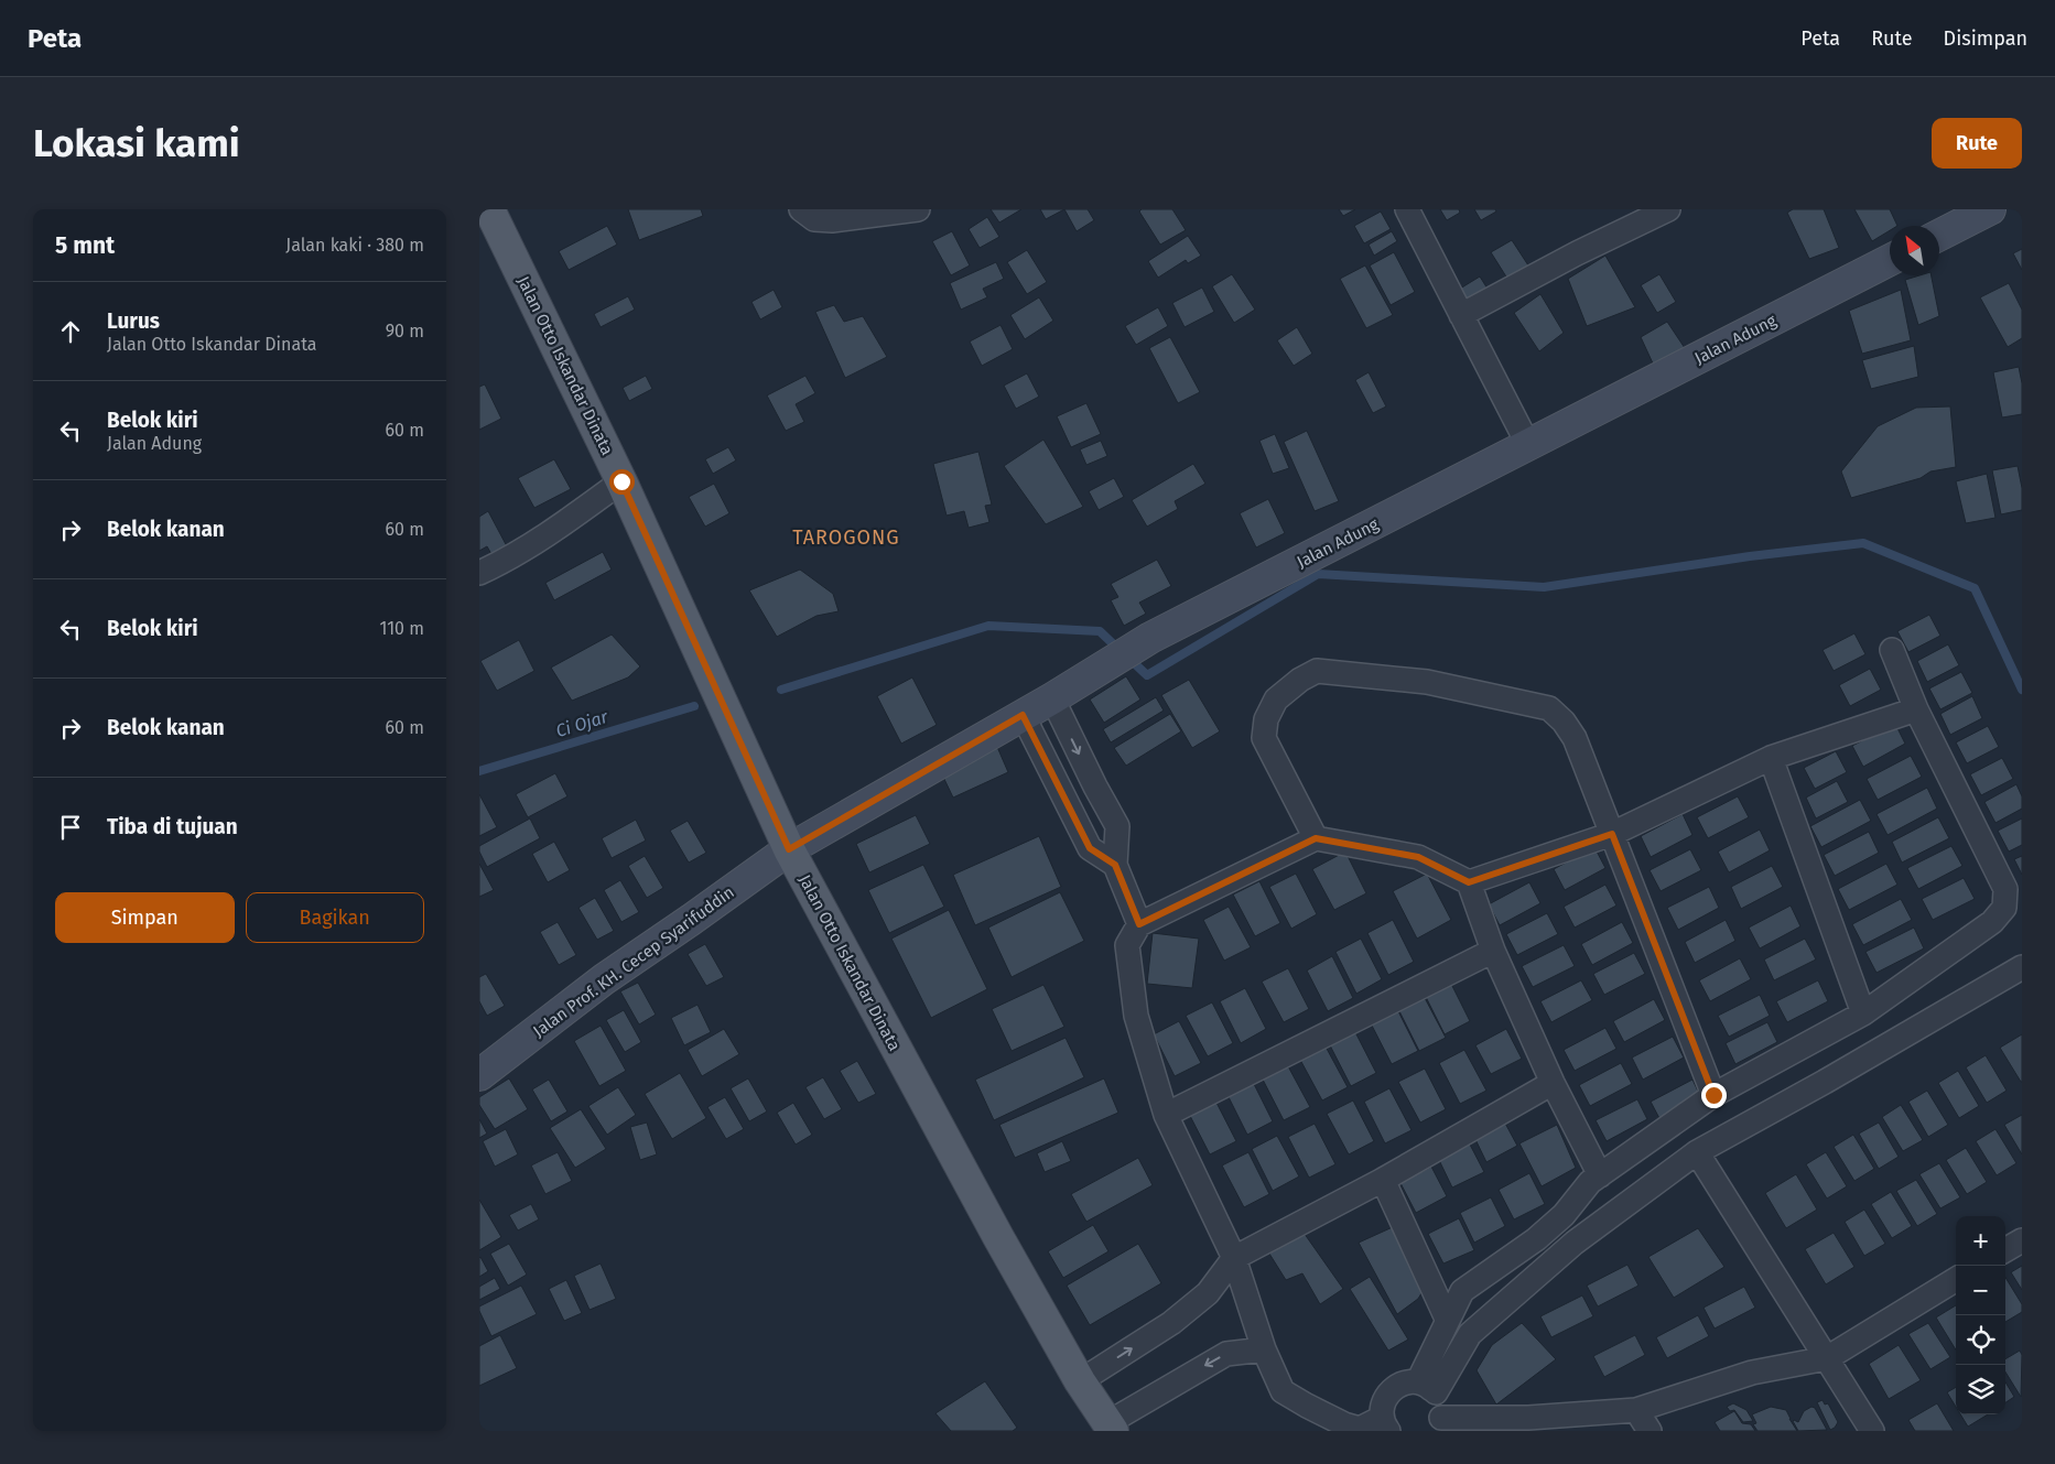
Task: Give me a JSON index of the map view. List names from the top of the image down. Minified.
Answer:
{"streets":{"main road":["Jalan Adung","Jalan Otto Iskandar Dinata","Jalan Prof. KH. Cecep Syarifuddin"]},"crossings":[["Jalan Adung","Jalan Otto Iskandar Dinata"],["Jalan Adung","Jalan Prof. KH. Cecep Syarifuddin"],["Jalan Otto Iskandar Dinata","Jalan Prof. KH. Cecep Syarifuddin"]],"districts":["TAROGONG"],"water":["Ci Ojar"],"north":"top left","page":{"header":"Peta","nav":["Peta","Rute","Disimpan"],"buttons":["Rute",["Simpan","Bagikan"]],"title":"Lokasi kami","heading":["5 mnt","Jalan kaki · 380 m"],"list":[["Lurus","Jalan Otto Iskandar Dinata","90 m"],["Belok kiri","Jalan Adung","60 m"],["Belok kanan","60 m"],["Belok kiri","110 m"],["Belok kanan","60 m"],"Tiba di tujuan"],"map_buttons":["+","−"]}}
